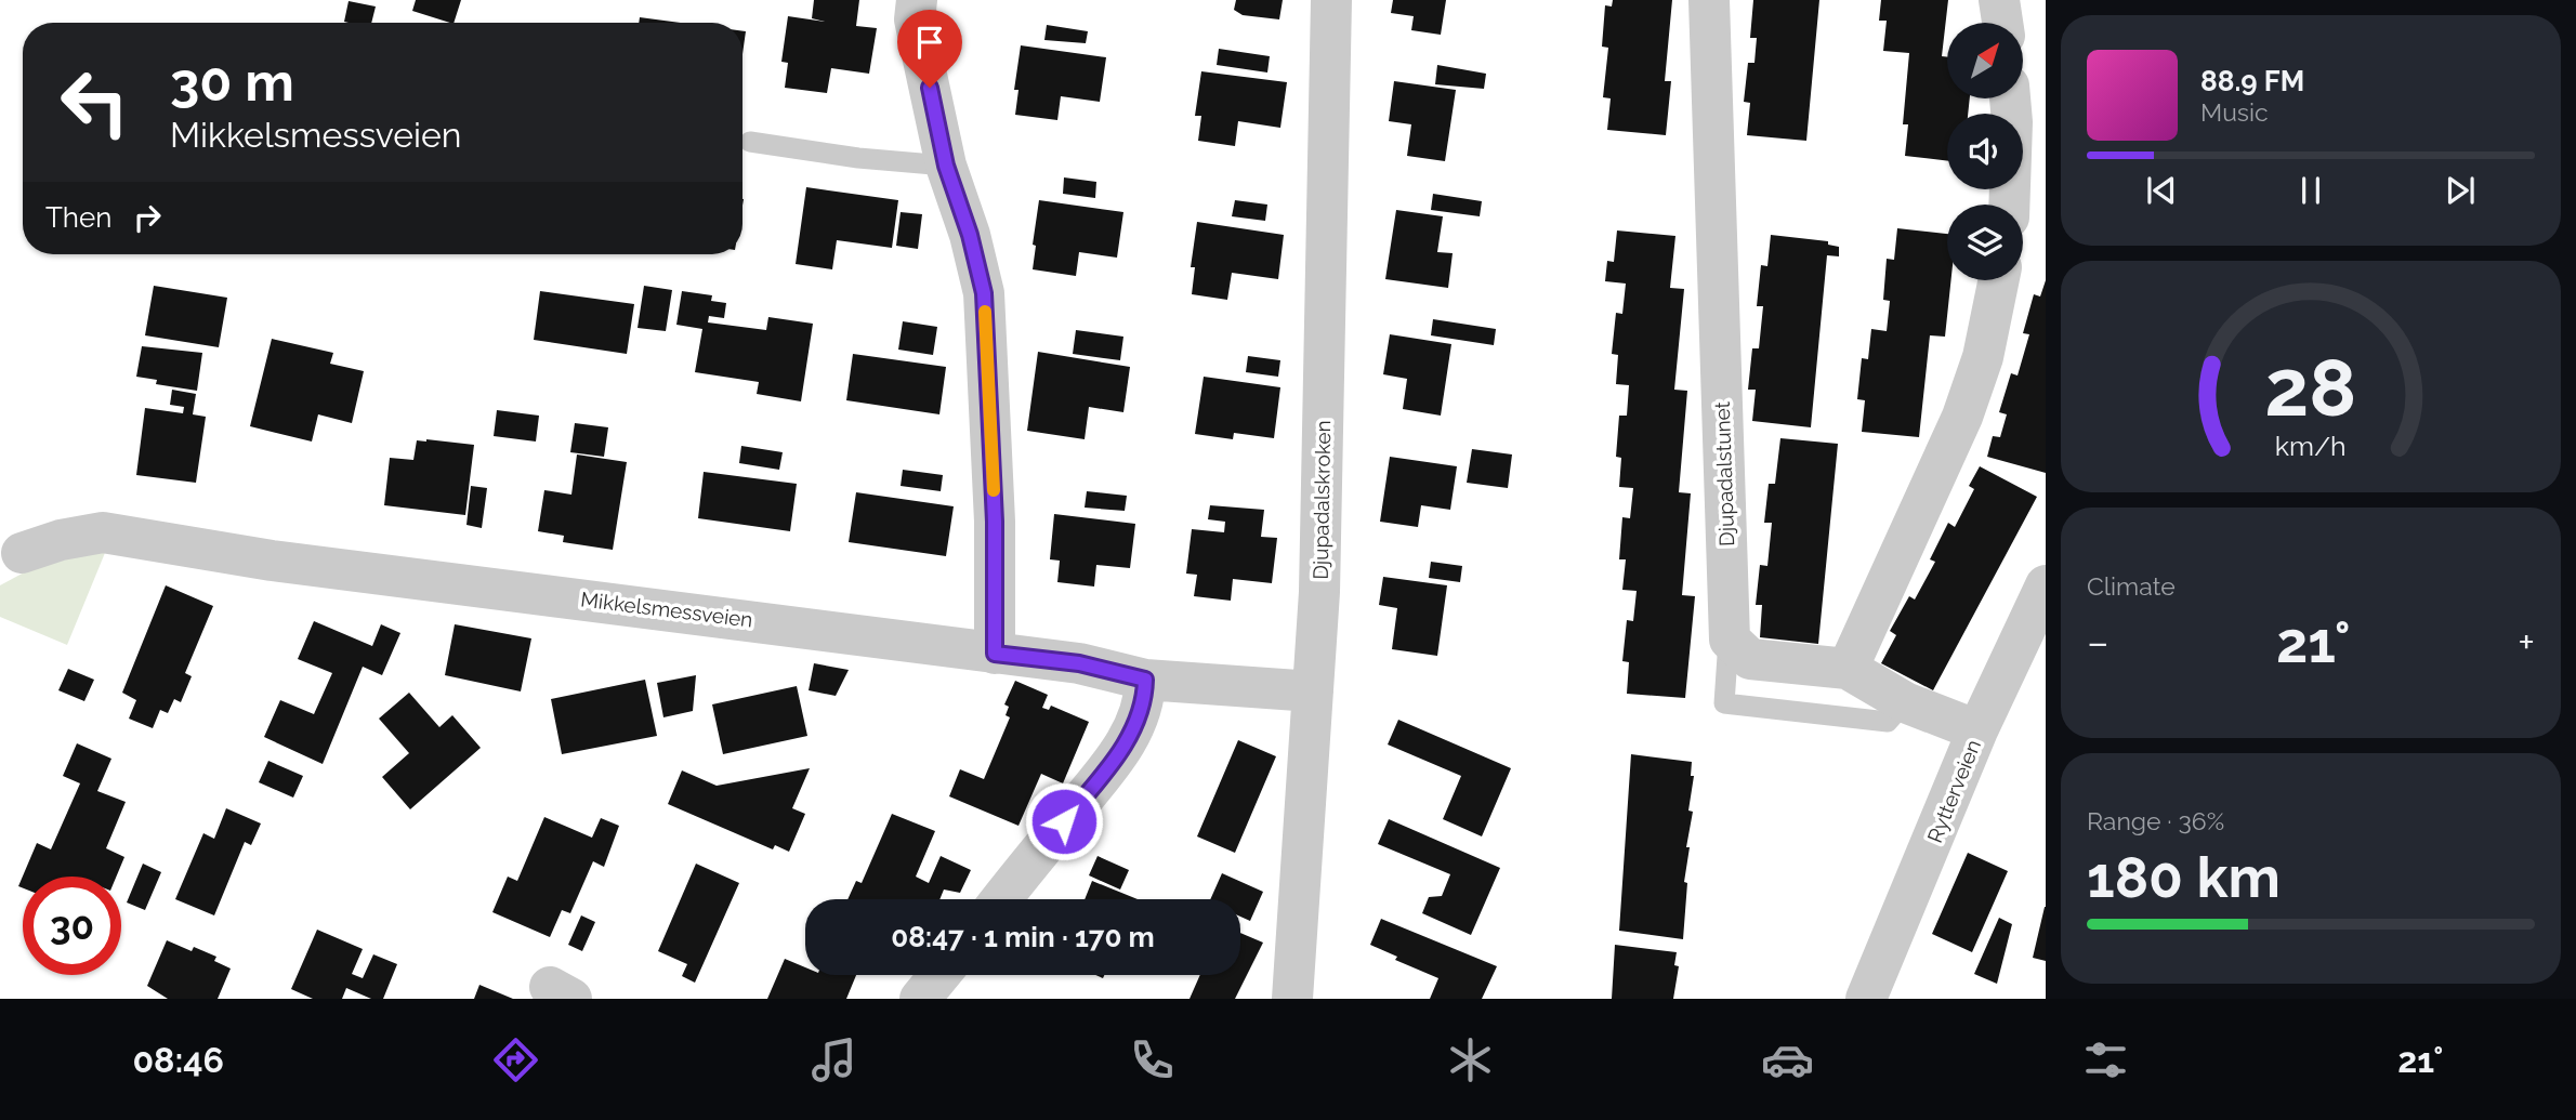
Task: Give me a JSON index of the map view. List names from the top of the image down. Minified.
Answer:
{"streets":{"street":["Djupadalstunet","Djupadalskroken","Mikkelsmessveien","Rytterveien"]},"crossings":[["Djupadalskroken","Mikkelsmessveien"]],"north":"top right","page":{"turn":["30 m","Mikkelsmessveien"],"song":["88.9 FM","Music"],"then":"Then","tile":["Climate",["Range · 36%","180 km"]],"heat":["−","21°","+"],"limit":"30","trip":"08:47 · 1 min · 170 m","tabs":["08:46","21°"],"gauge":["28","km/h"]}}
